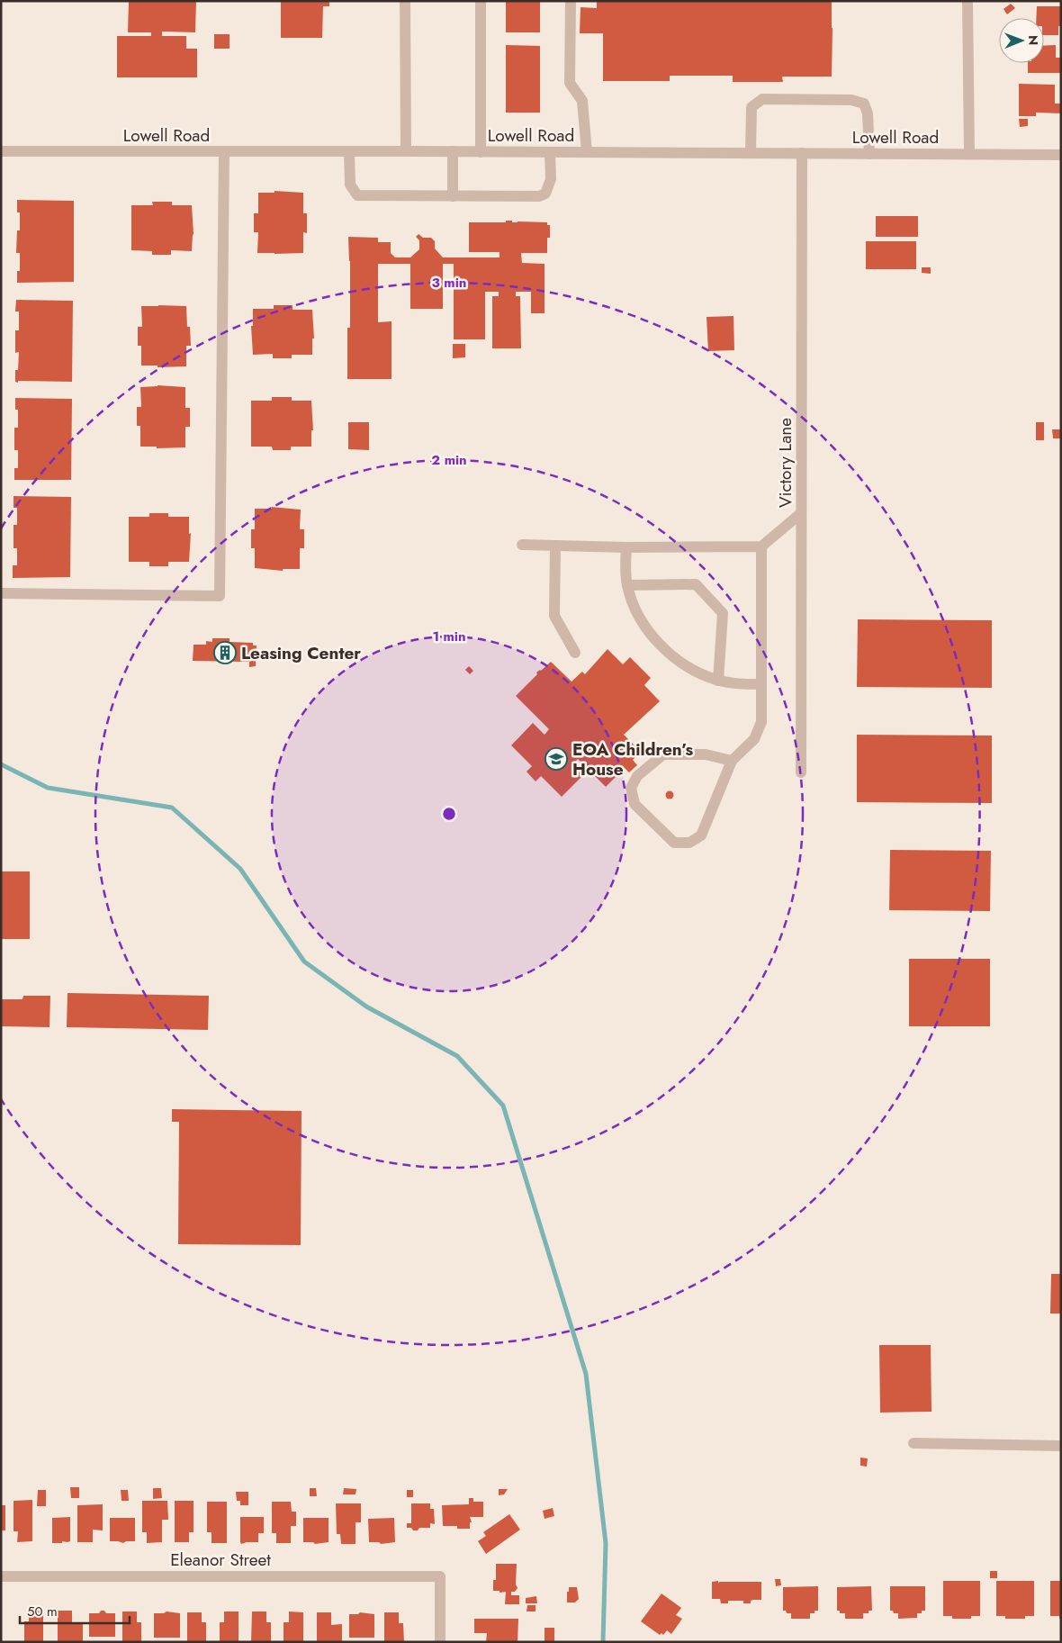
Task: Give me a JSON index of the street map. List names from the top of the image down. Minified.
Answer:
{"streets":{"street":["Lowell Road","Victory Lane","Eleanor Street"]},"crossings":[["Lowell Road","Victory Lane"]],"places":{"building":["Leasing Center"],"school or university":["EOA Children’s House"]},"scale_bar":"50 m","north":"right","rings":["3 min","2 min","1 min"]}
